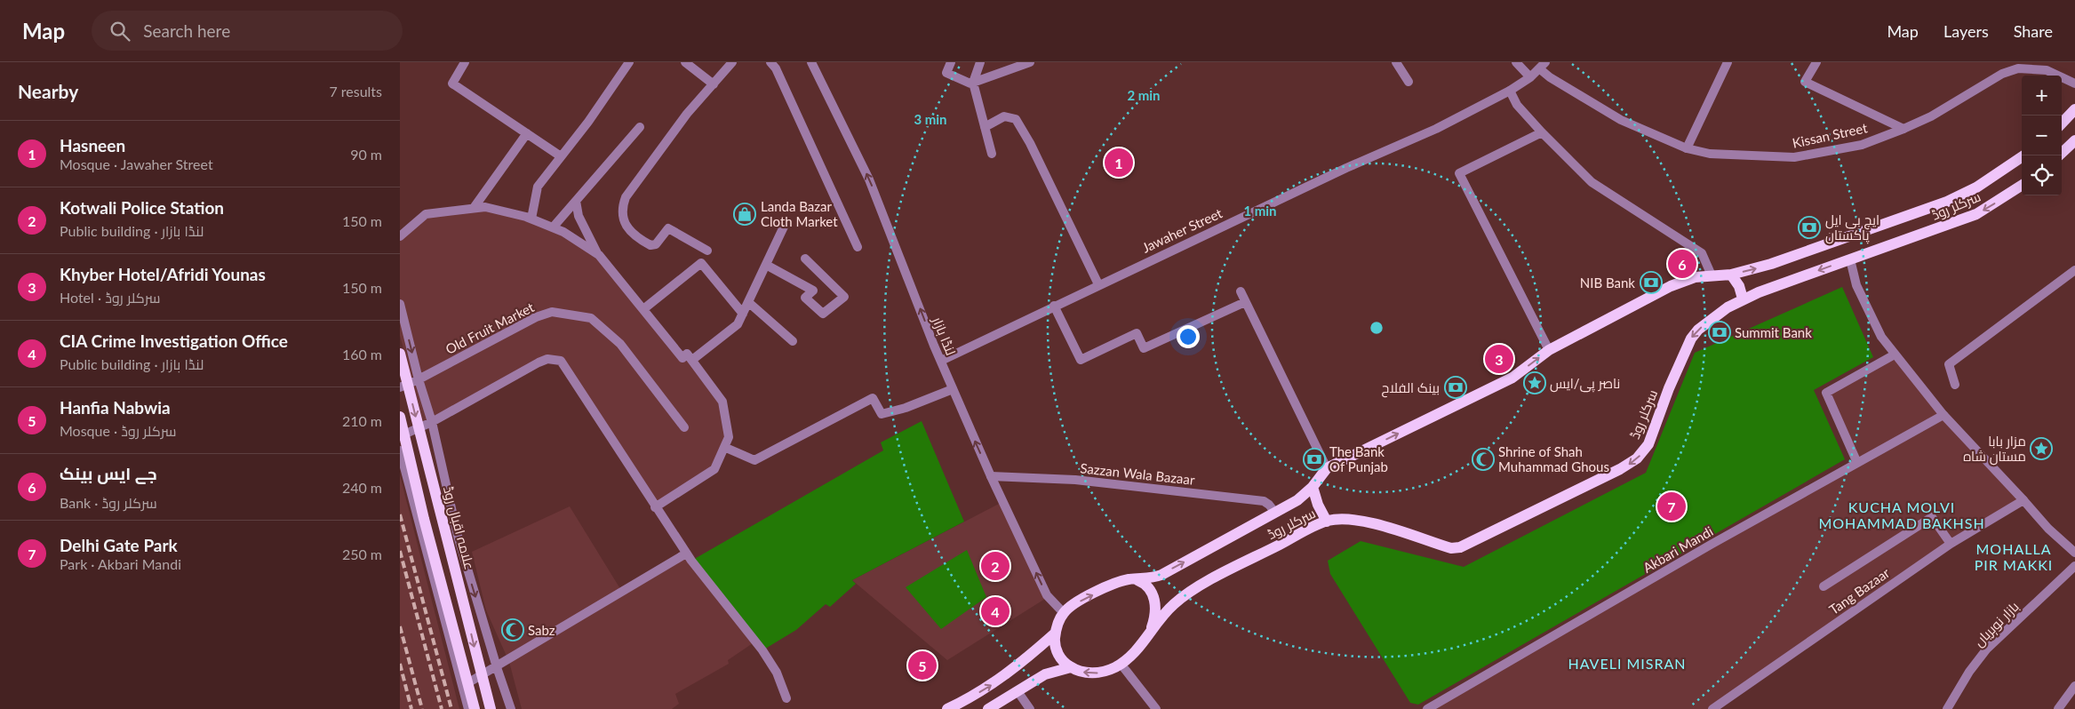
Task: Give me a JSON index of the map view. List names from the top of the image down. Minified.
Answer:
{"streets":{"main road":["سرکلر روڈ","علامہ اقبال روڈ"],"street":["Kissan Street","Jawaher Street","Old Fruit Market","لنڈا بازار","Sazzan Wala Bazaar","Akbari Mandi","Tang Bazaar","بازار نوہریاں"]},"crossings":[["Kissan Street","Jawaher Street"],["سرکلر روڈ","لنڈا بازار"],["سرکلر روڈ","Sazzan Wala Bazaar"],["Jawaher Street","لنڈا بازار"],["لنڈا بازار","Sazzan Wala Bazaar"]],"districts":["KUCHA MOLVI MOHAMMAD BAKHSH","MOHALLA PIR MAKKI","HAVELI MISRAN"],"places":{"shop":["Landa Bazar Cloth Market"],"bank":["ایچ بی ایل پاکستان","NIB Bank","Summit Bank","بینک الفلاح","The Bank Of Punjab"],"place":["ناصر پی/ایس","مزار بابا مستان شاہ"],"mosque":["Shrine of Shah Muhammad Ghous","Sabz"]},"page":{"header":"Map","search":"Search here","nav":["Map","Layers","Share"],"heading":["Nearby","7 results"],"map_buttons":["+","−"],"list":[{"mark":"1","name":"Hasneen","note":"Mosque · Jawaher Street","value":"90 m"},{"mark":"2","name":"Kotwali Police Station","note":"Public building · لنڈا بازار","value":"150 m"},{"mark":"3","name":"Khyber Hotel/Afridi Younas","note":"Hotel · سرکلر روڈ","value":"150 m"},{"mark":"4","name":"CIA Crime Investigation Office","note":"Public building · لنڈا بازار","value":"160 m"},{"mark":"5","name":"Hanfia Nabwia","note":"Mosque · سرکلر روڈ","value":"210 m"},{"mark":"6","name":"جے ایس بینک","note":"Bank · سرکلر روڈ","value":"240 m"},{"mark":"7","name":"Delhi Gate Park","note":"Park · Akbari Mandi","value":"250 m"}],"pins":["1","6","3","7","2","4","5"]},"rings":["2 min","3 min","1 min"]}
